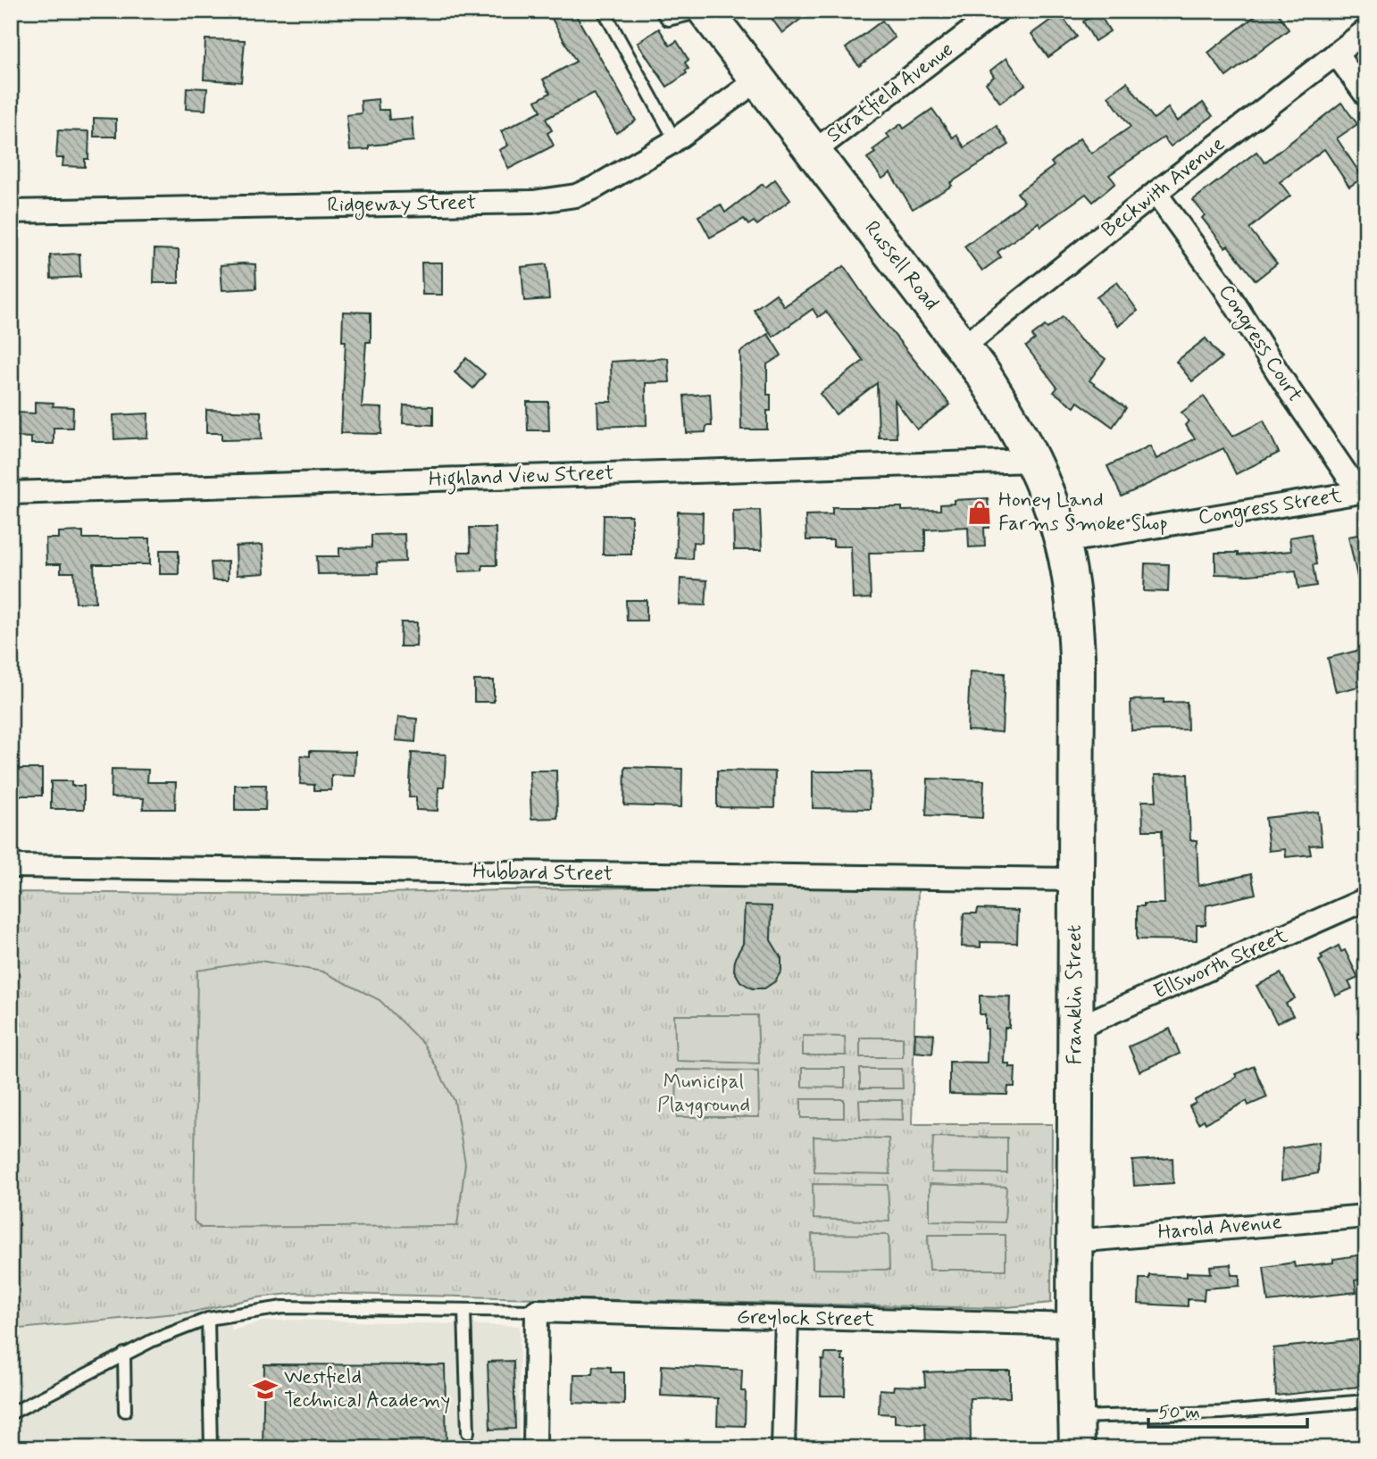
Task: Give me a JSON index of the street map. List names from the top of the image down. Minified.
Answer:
{"streets":{"main road":["Russell Road","Franklin Street"],"street":["Stratfield Avenue","Beckwith Avenue","Ridgeway Street","Congress Court","Highland View Street","Congress Street","Hubbard Street","Ellsworth Street","Harold Avenue","Greylock Street"]},"crossings":[["Stratfield Avenue","Russell Road"],["Beckwith Avenue","Russell Road"],["Beckwith Avenue","Congress Court"],["Ridgeway Street","Russell Road"],["Russell Road","Highland View Street"],["Russell Road","Congress Street"],["Russell Road","Franklin Street"],["Congress Court","Congress Street"],["Congress Street","Franklin Street"],["Hubbard Street","Franklin Street"],["Ellsworth Street","Franklin Street"],["Franklin Street","Harold Avenue"],["Franklin Street","Greylock Street"]],"parks":["Municipal Playground"],"places":{"shop":["Honey Land Farms Smoke Shop"],"school or university":["Westfield Technical Academy"]},"scale_bar":"50 m"}
